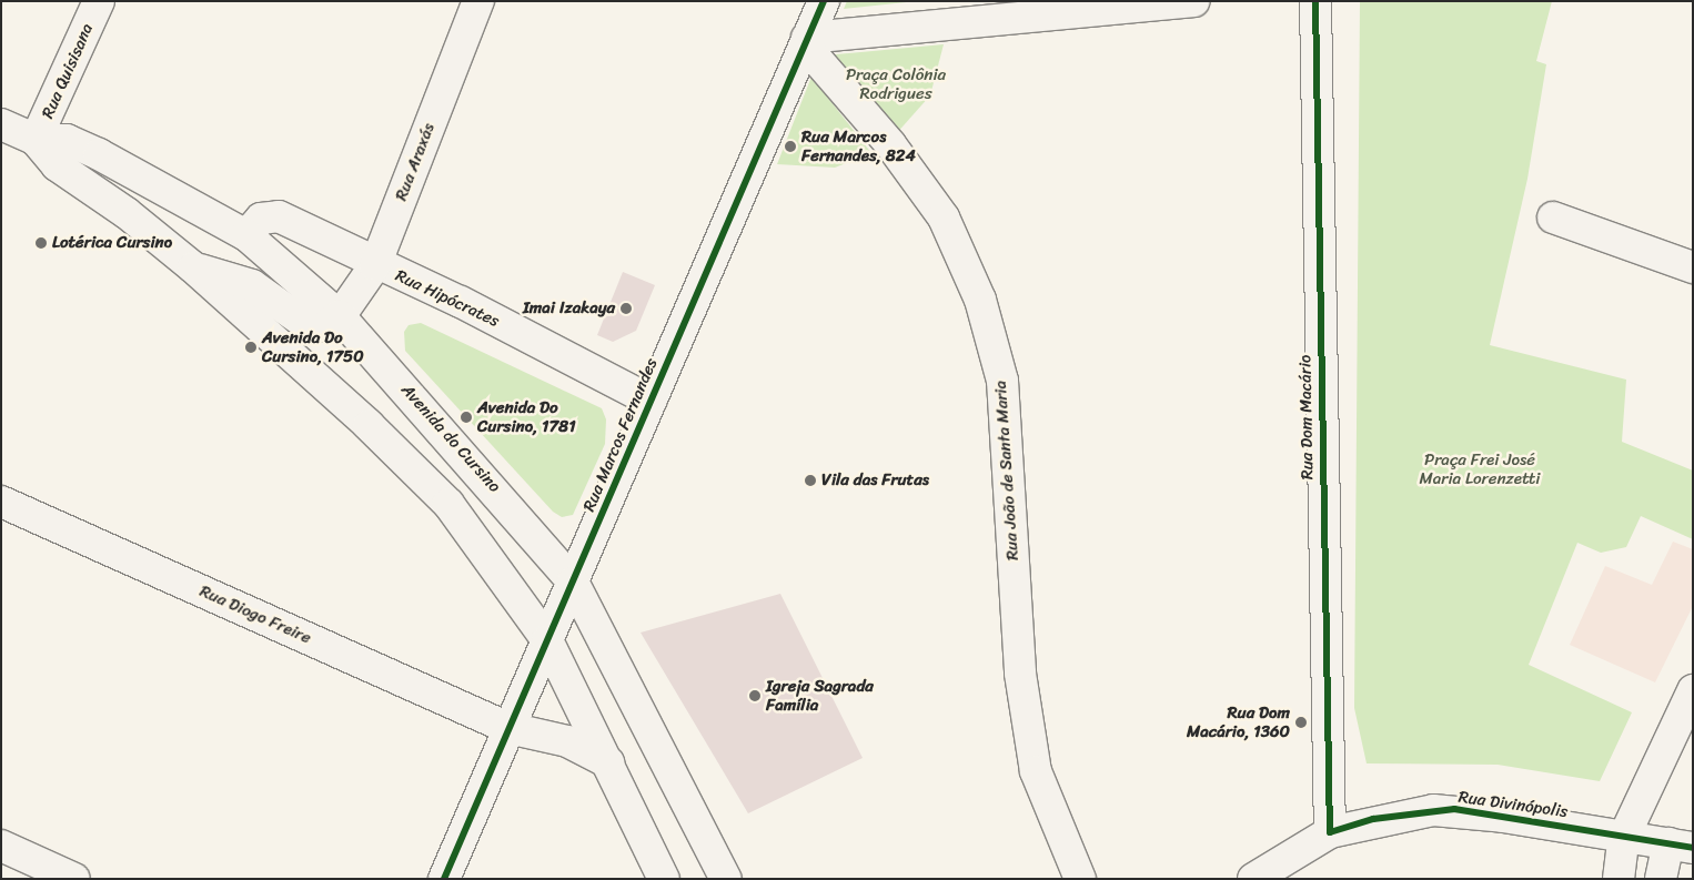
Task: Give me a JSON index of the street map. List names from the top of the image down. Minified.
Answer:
{"streets":{"street":["Rua Quisisana","Rua Araxás","Rua Hipócrates","Rua Dom Macário","Rua Marcos Fernandes","Avenida do Cursino","Rua João de Santa Maria","Rua Diogo Freire","Rua Divinópolis"]},"crossings":[["Rua Quisisana","Avenida do Cursino"],["Rua Araxás","Rua Hipócrates"],["Rua Araxás","Avenida do Cursino"],["Rua Hipócrates","Rua Marcos Fernandes"],["Rua Hipócrates","Avenida do Cursino"],["Rua Dom Macário","Rua Divinópolis"],["Rua Marcos Fernandes","Avenida do Cursino"],["Rua Marcos Fernandes","Rua João de Santa Maria"],["Rua Marcos Fernandes","Rua Diogo Freire"],["Avenida do Cursino","Rua Diogo Freire"]],"parks":["Praça Colônia Rodrigues","Praça Frei José Maria Lorenzetti"],"places":["Rua Marcos Fernandes, 824","Lotérica Cursino","Imai Izakaya","Avenida Do Cursino, 1750","Avenida Do Cursino, 1781","Vila das Frutas","Igreja Sagrada Família","Rua Dom Macário, 1360"]}
